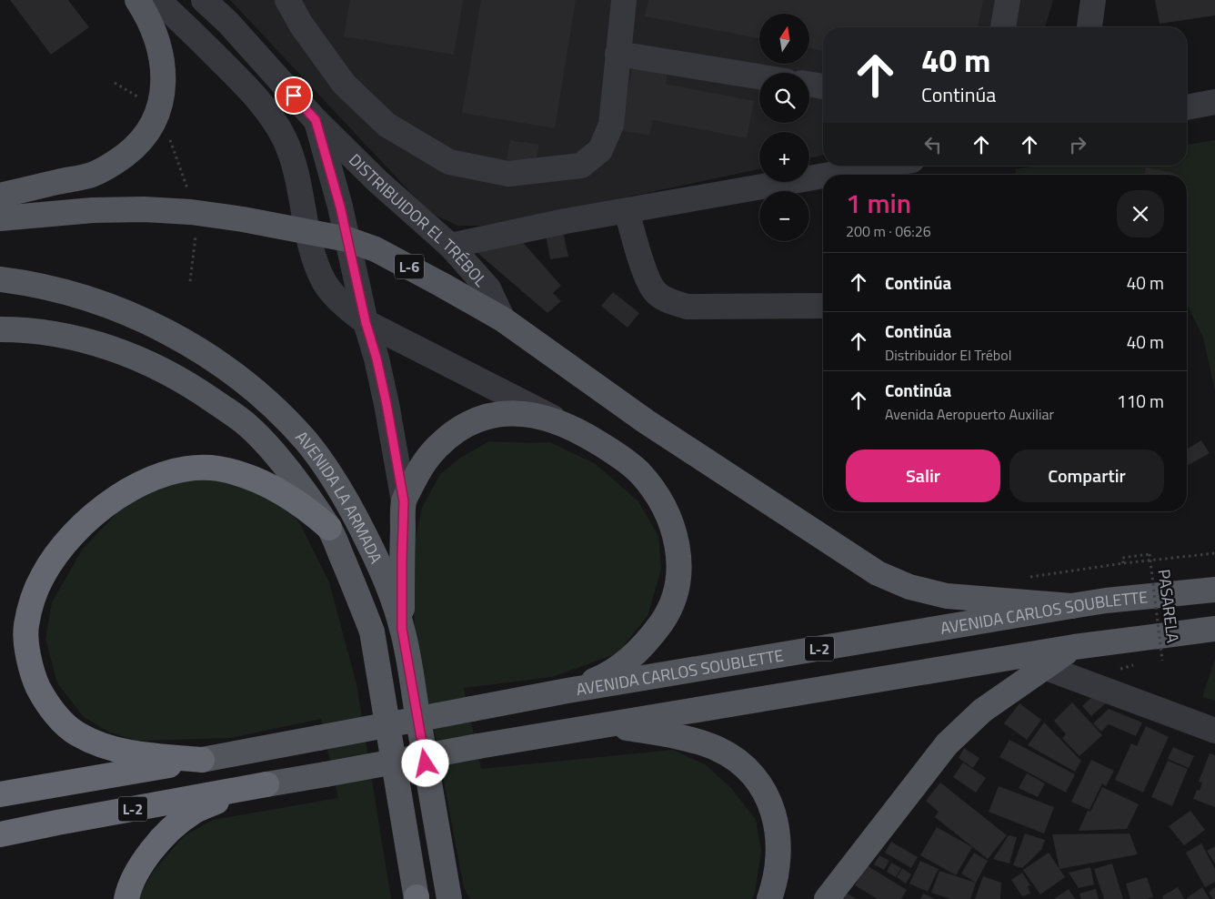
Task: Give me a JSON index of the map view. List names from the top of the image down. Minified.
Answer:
{"streets":{"highway":["L-2"],"main road":["L-6","AVENIDA LA ARMADA","AVENIDA CARLOS SOUBLETTE"],"street":["DISTRIBUIDOR EL TRÉBOL"],"path":["PASARELA"]},"crossings":[["DISTRIBUIDOR EL TRÉBOL","L-6"],["AVENIDA CARLOS SOUBLETTE","L-2"]],"north":"top","page":{"map_buttons":["+","−"],"turn":["40 m","Continúa"],"heading":["1 min","200 m · 06:26"],"list":[{"name":"Continúa","value":"40 m"},{"name":"Continúa","note":"Distribuidor El Trébol","value":"40 m"},{"name":"Continúa","note":"Avenida Aeropuerto Auxiliar","value":"110 m"}],"buttons":["Salir","Compartir"]}}
